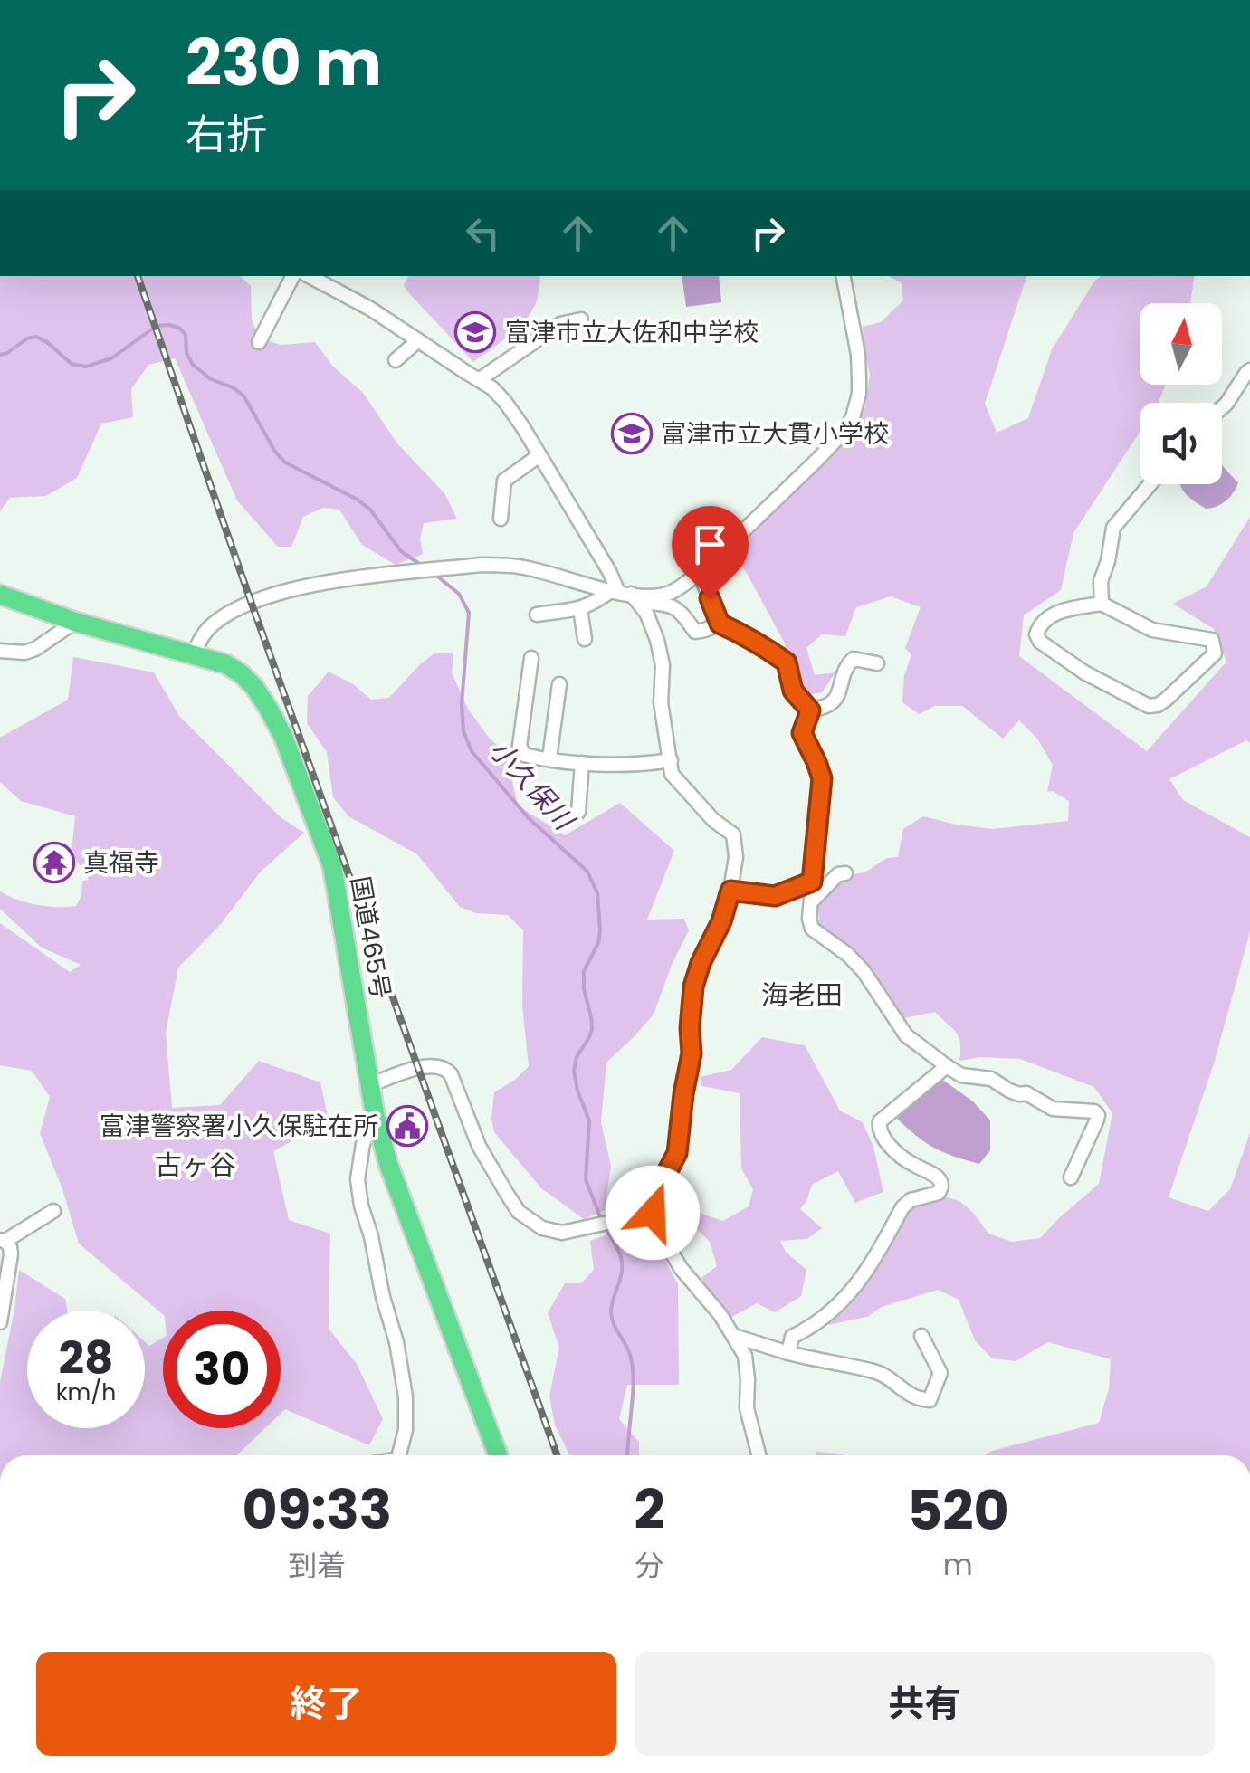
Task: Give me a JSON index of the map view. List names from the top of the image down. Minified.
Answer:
{"streets":{"highway":["国道465号"]},"districts":["海老田","古ヶ谷"],"water":["小久保川"],"places":{"school or university":["富津市立大佐和中学校","富津市立大貫小学校"],"temple":["真福寺"],"public building":["富津警察署小久保駐在所"]},"north":"top","page":{"turn":["230 m","右折"],"speed":"28 km/h","limit":"30","eta":["09:33","到着","2","分","520","m"],"buttons":["終了","共有"]}}
